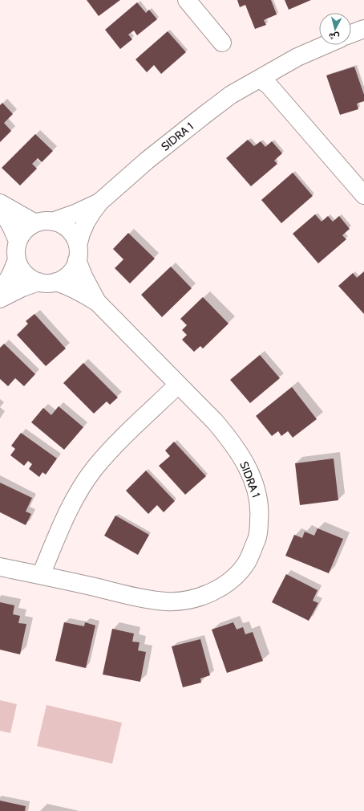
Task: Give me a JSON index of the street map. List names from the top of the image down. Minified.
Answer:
{"streets":{"street":["SIDRA 1"]},"north":"bottom"}
